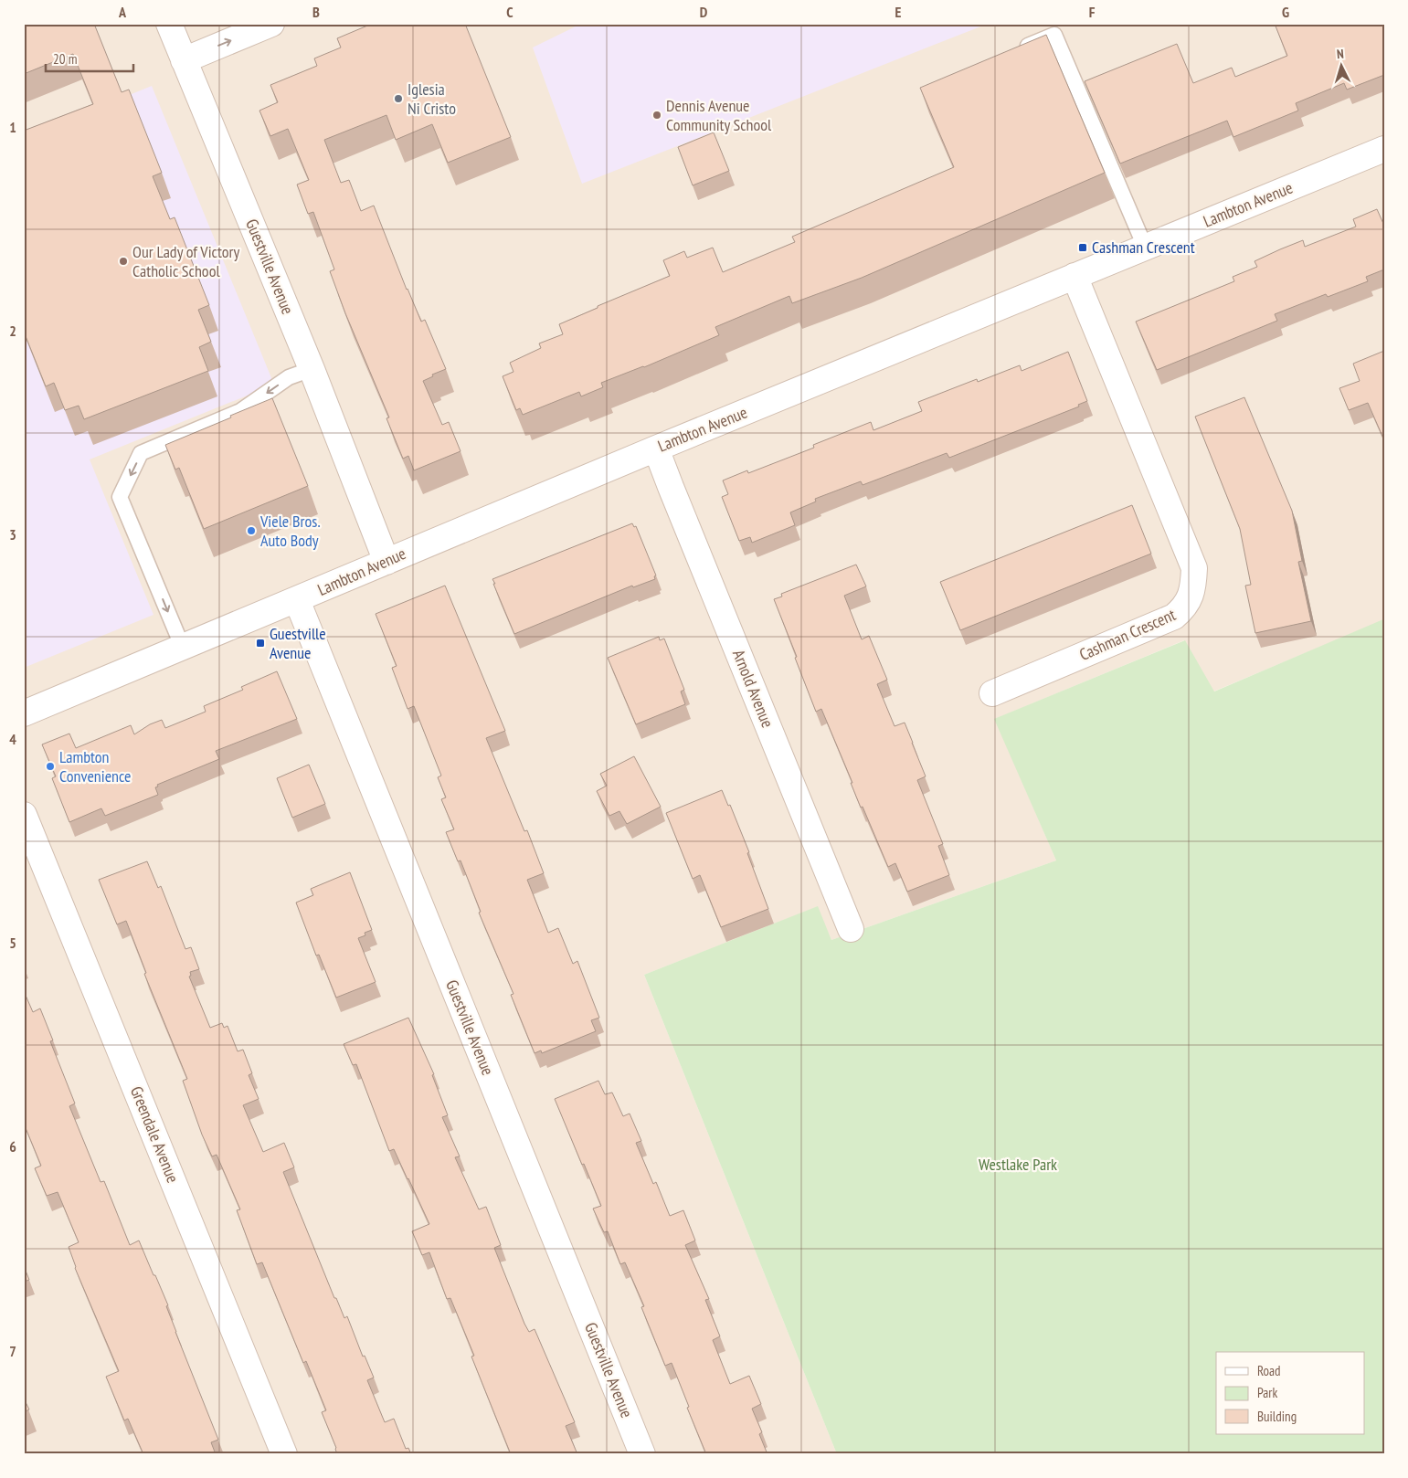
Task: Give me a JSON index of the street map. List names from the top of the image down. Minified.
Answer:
{"streets":{"street":["Lambton Avenue","Guestville Avenue","Cashman Crescent","Arnold Avenue","Greendale Avenue"]},"crossings":[["Lambton Avenue","Guestville Avenue"],["Lambton Avenue","Cashman Crescent"],["Lambton Avenue","Arnold Avenue"]],"parks":["Westlake Park"],"places":{"other":["Iglesia Ni Cristo","Dennis Avenue Community School","Our Lady of Victory Catholic School","Viele Bros. Auto Body","Lambton Convenience"],"transit":["Cashman Crescent","Guestville Avenue"]},"legend":["Road","Park","Building"],"scale_bar":"20 m","north":"top","grid":{"columns":["A","B","C","D","E","F","G"],"rows":["1","2","3","4","5","6","7"]}}
